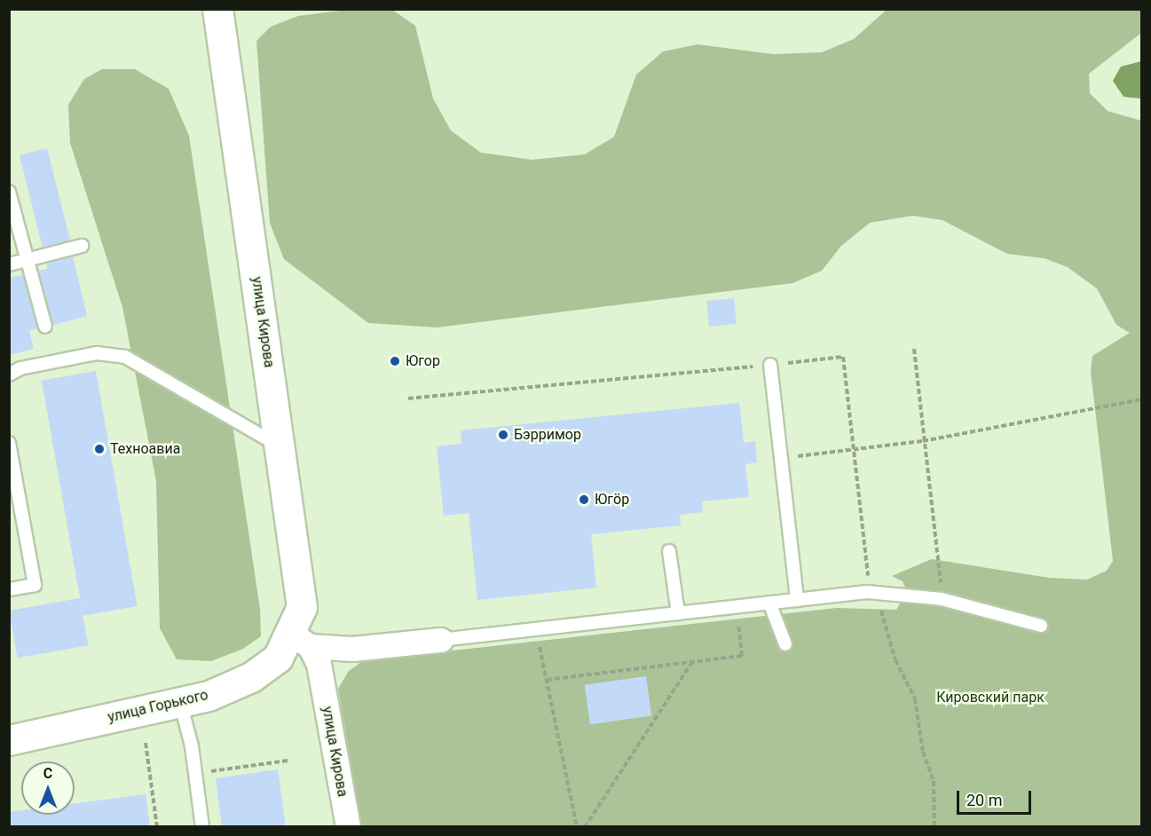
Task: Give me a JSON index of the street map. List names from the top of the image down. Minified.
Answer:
{"streets":{"street":["улица Кирова","улица Горького"]},"crossings":[["улица Кирова","улица Горького"]],"parks":["Кировский парк"],"places":["Югор","Бэрримор","Техноавиа","Югöр"],"scale_bar":"20 m","north":"top"}
